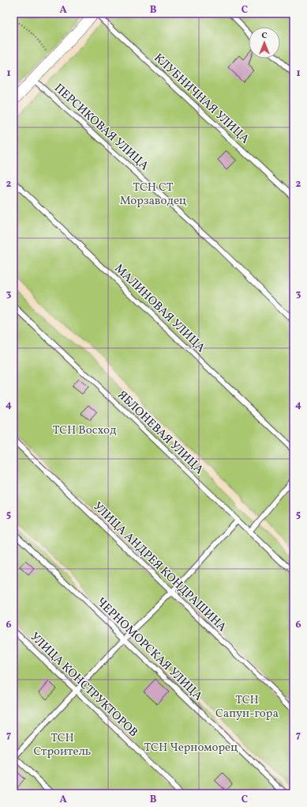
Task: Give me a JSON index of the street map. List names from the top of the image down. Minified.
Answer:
{"streets":{"lane":["КЛУБНИЧНАЯ УЛИЦА","ПЕРСИКОВАЯ УЛИЦА","МАЛИНОВАЯ УЛИЦА","ЯБЛОНЕВАЯ УЛИЦА","УЛИЦА АНДРЕЯ КОНДРАШИНА","ЧЕРНОМОРСКАЯ УЛИЦА","УЛИЦА КОНСТРУКТОРОВ"]},"parks":["ТСН СТ Морзаводец","ТСН Восход","ТСН Сапун-гора","ТСН Строитель","ТСН Черноморец"],"north":"top","grid":{"columns":["A","B","C"],"rows":["1","2","3","4","5","6","7"]}}
